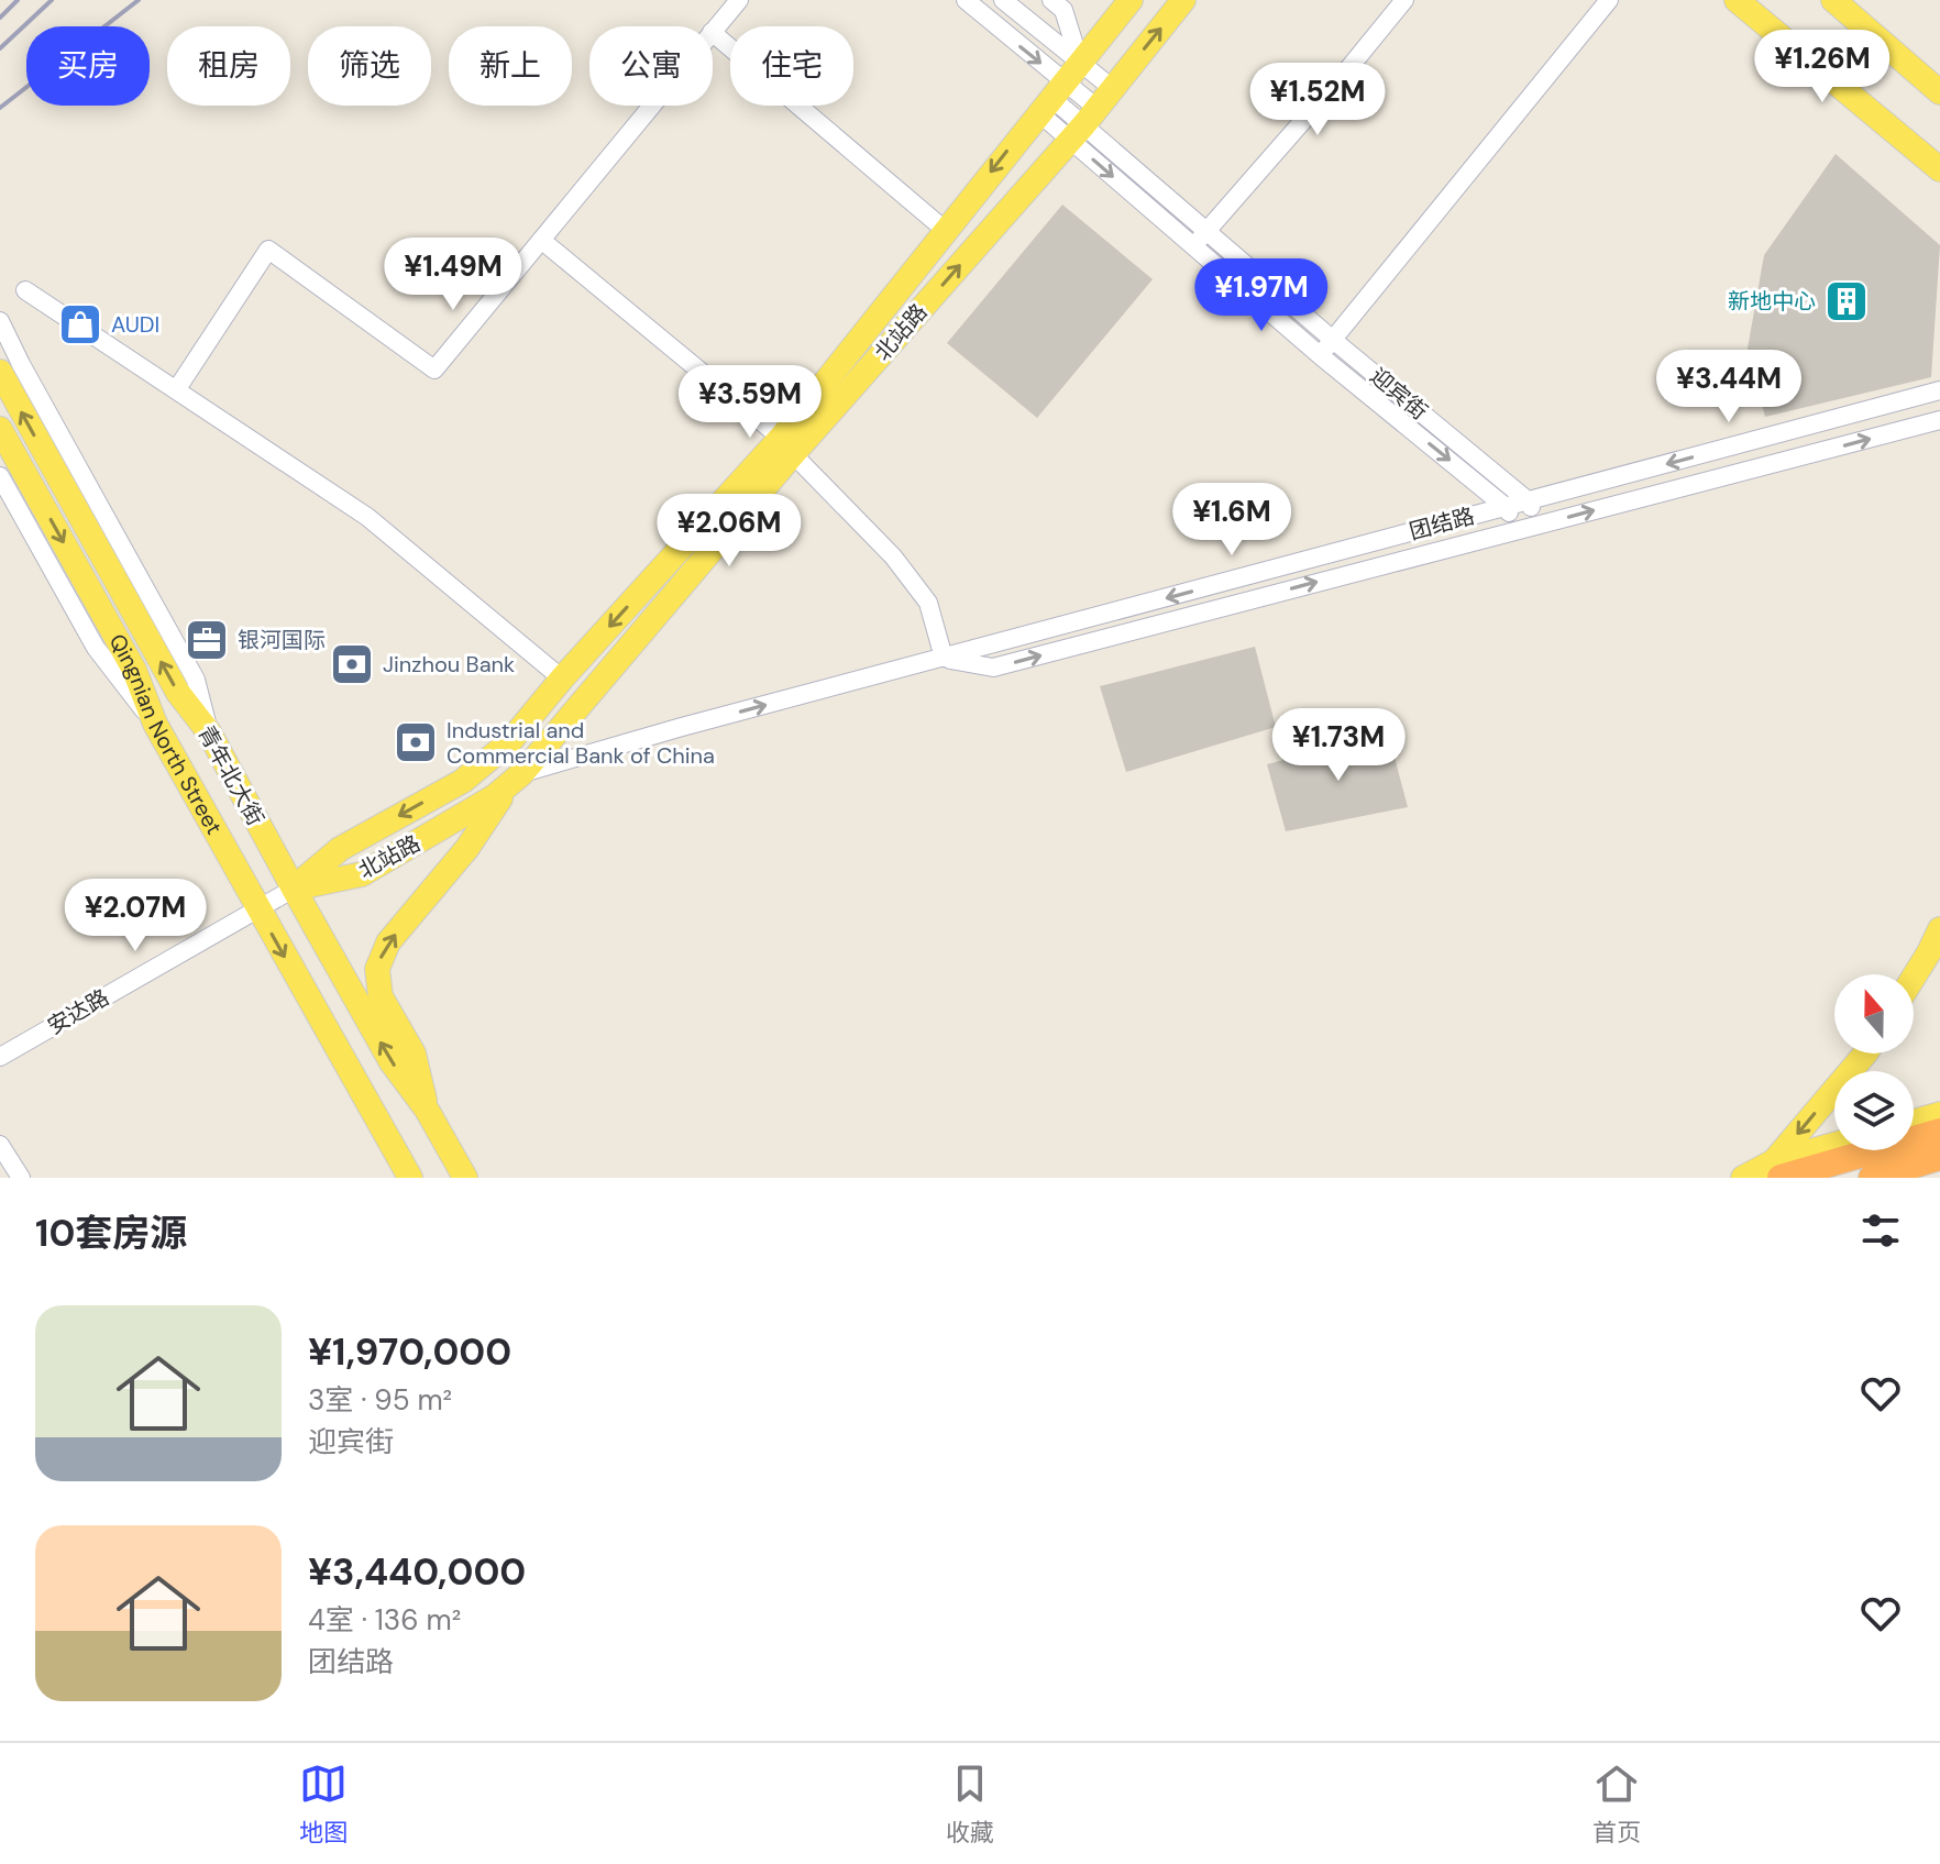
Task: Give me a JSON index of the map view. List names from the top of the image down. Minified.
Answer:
{"streets":{"main road":["北站路","Qingnian North Street","青年北大街"],"street":["迎宾街","团结路","安达路"]},"crossings":[["北站路","迎宾街"],["北站路","团结路"],["北站路","青年北大街"],["北站路","安达路"],["迎宾街","团结路"],["Qingnian North Street","安达路"],["青年北大街","安达路"]],"one_way":["Qingnian North Street","青年北大街"],"places":{"building":["新地中心"],"shop":["AUDI"],"office":["银河国际"],"bank":["Jinzhou Bank","Industrial and Commercial Bank of China"]},"north":"top","page":{"chip":["买房","租房","筛选","新上","公寓","住宅"],"price":["¥1.26M","¥1.52M","¥1.49M","¥1.97M","¥3.44M","¥3.59M","¥1.6M","¥2.06M","¥1.73M","¥2.07M"],"heading":"10套房源","list":[{"name":"¥1,970,000","note":"3室 · 95 m² · 迎宾街"},{"name":"¥3,440,000","note":"4室 · 136 m² · 团结路"}],"tabs":["地图","收藏","首页"]}}
